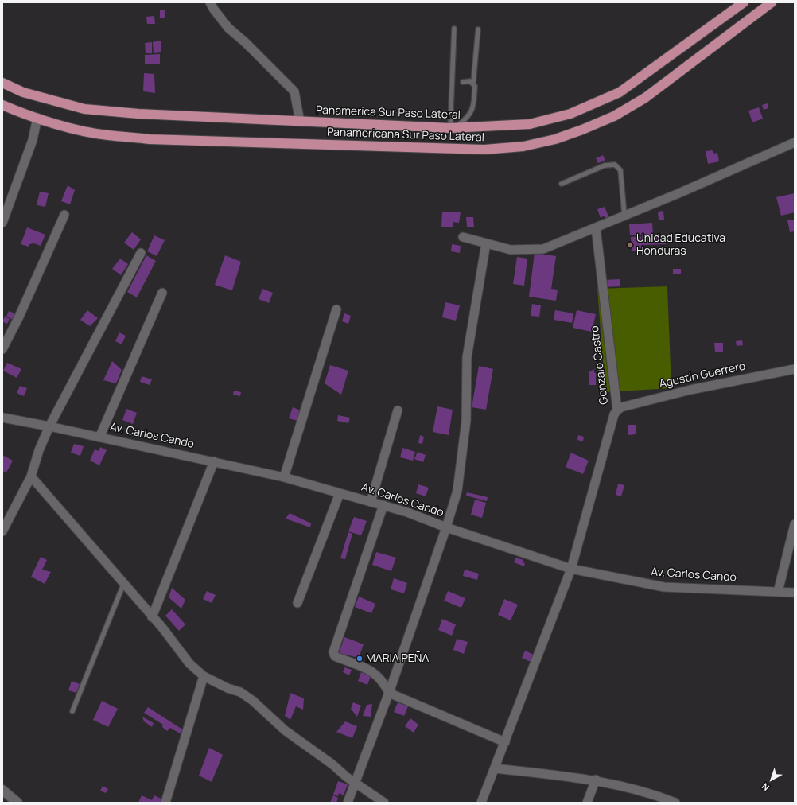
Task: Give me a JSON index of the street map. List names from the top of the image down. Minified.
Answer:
{"streets":{"highway":["Panamerica Sur Paso Lateral","Panamericana Sur Paso Lateral"],"street":["Gonzalo Castro","Agustín Guerrero","Av. Carlos Cando"]},"crossings":[["Gonzalo Castro","Agustín Guerrero"],["Gonzalo Castro","Av. Carlos Cando"]],"places":["Unidad Educativa Honduras","MARIA PEÑA"],"north":"bottom left"}
